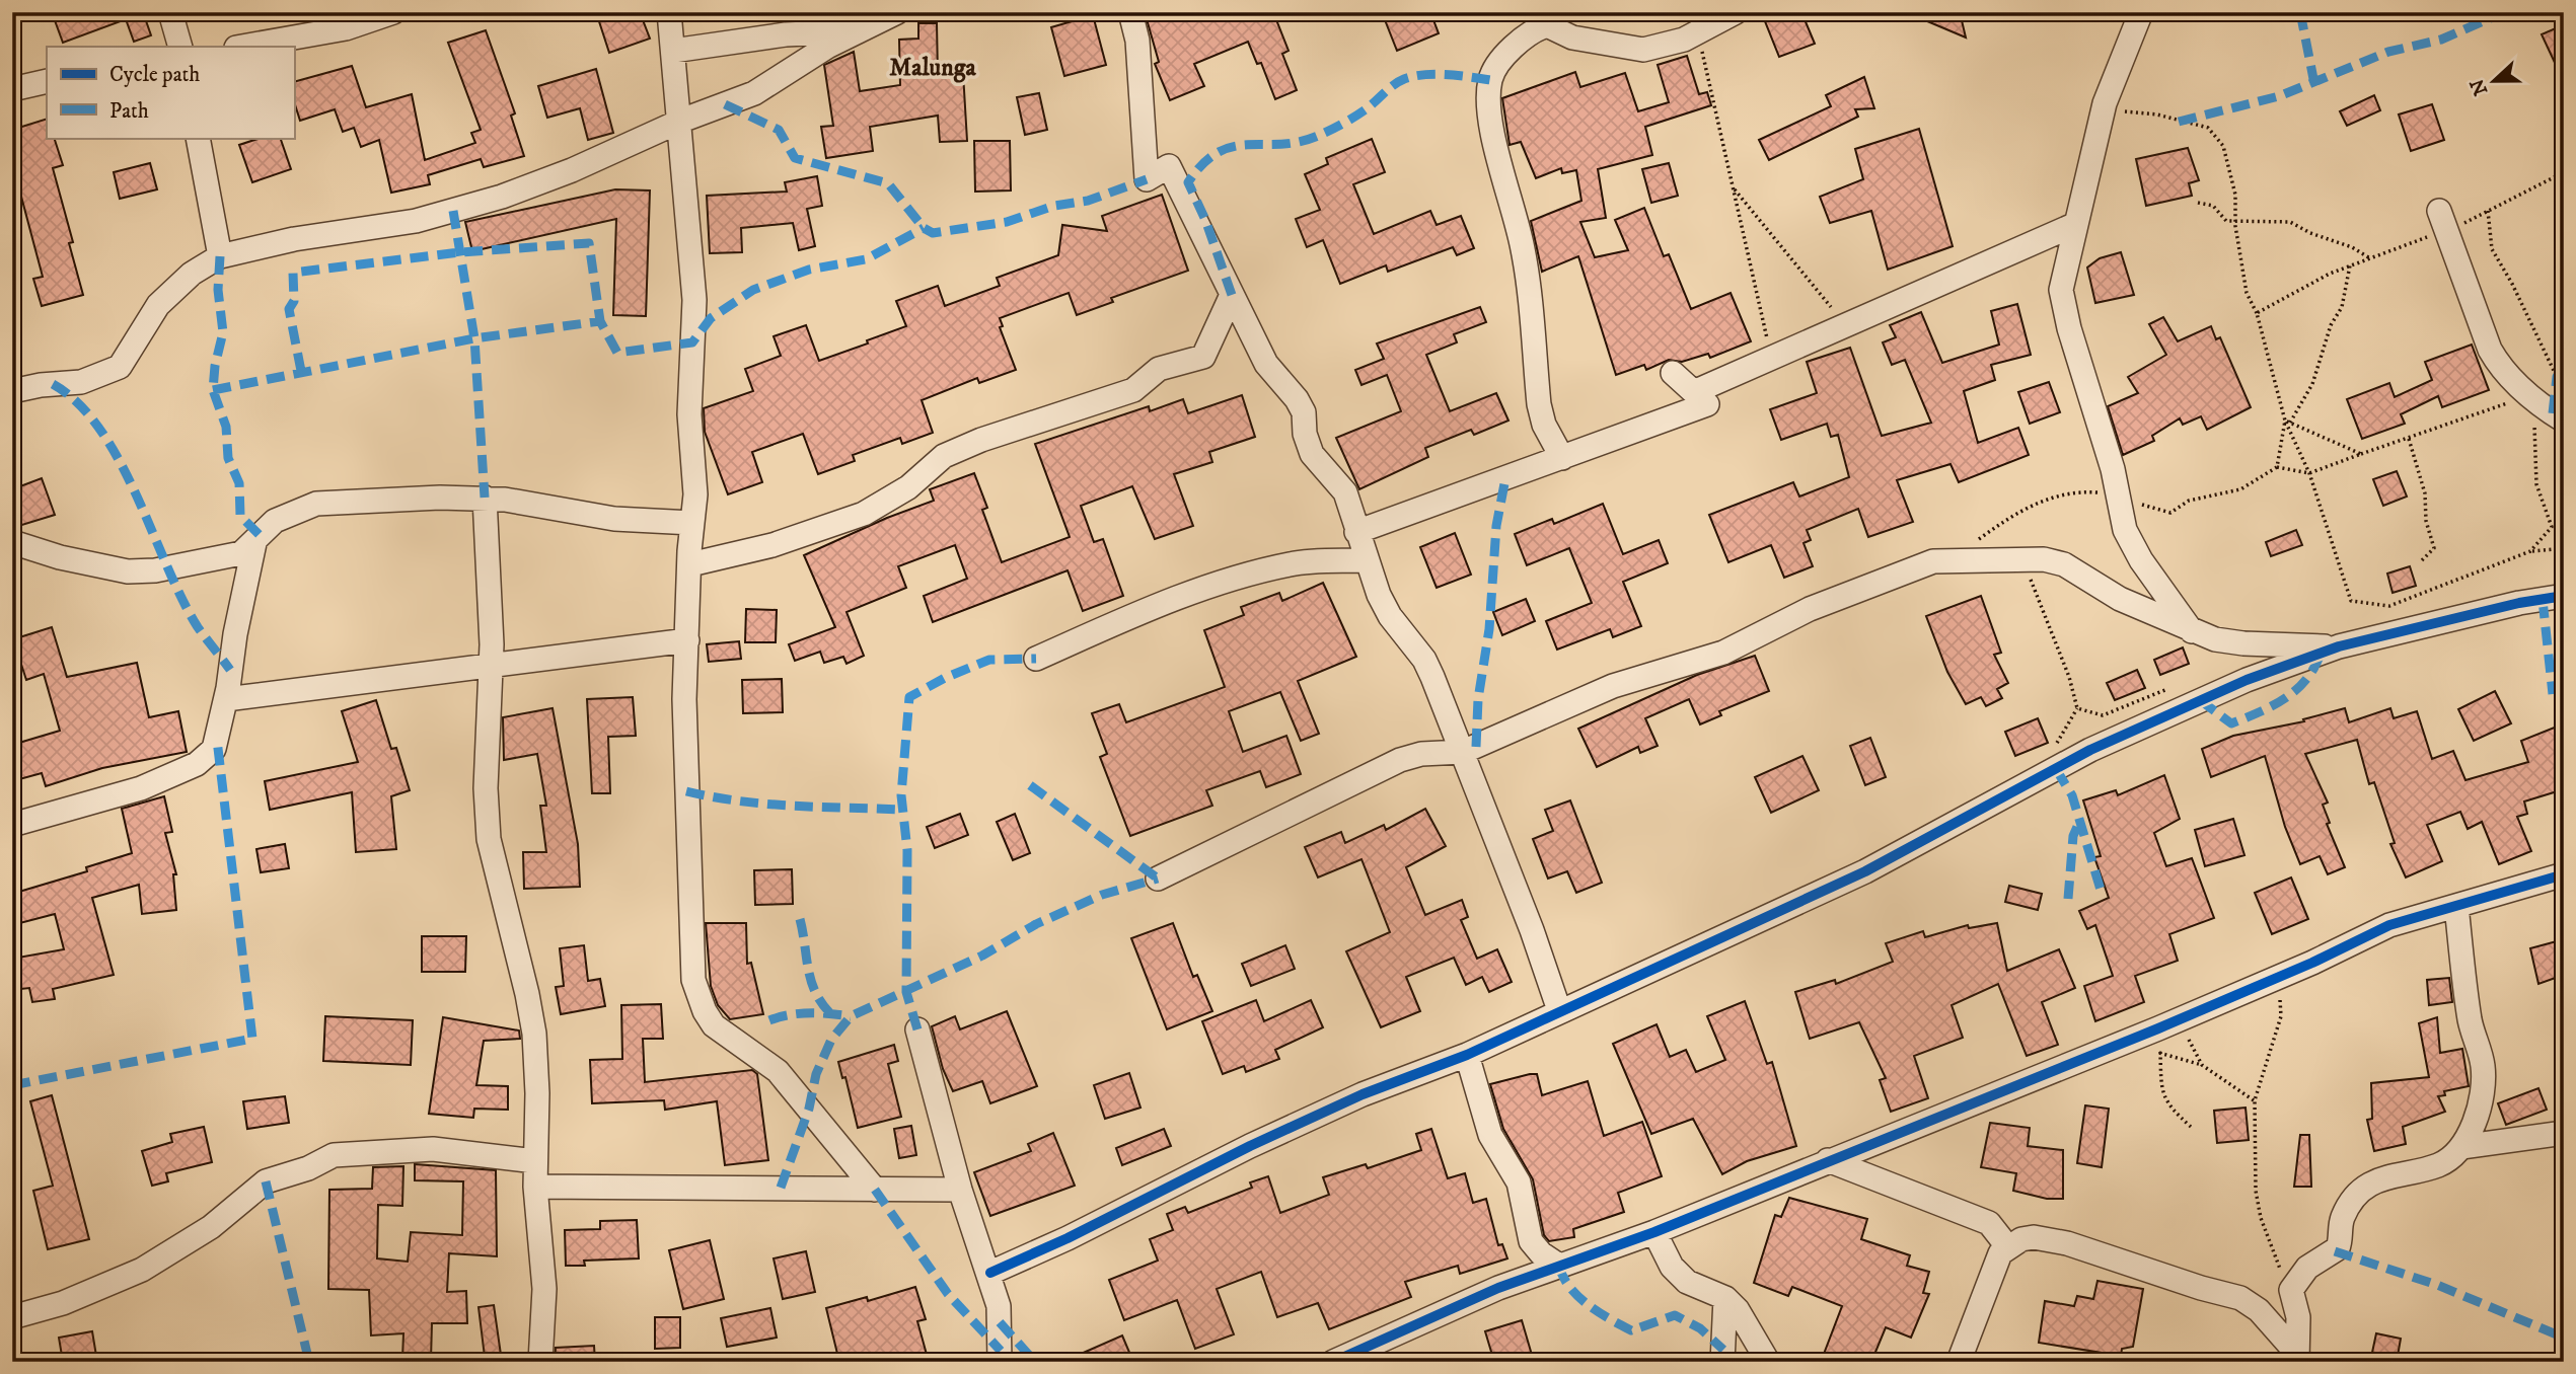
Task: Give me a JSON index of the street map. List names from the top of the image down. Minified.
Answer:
{"districts":["Malunga"],"legend":["Cycle path","Path"],"north":"left"}
